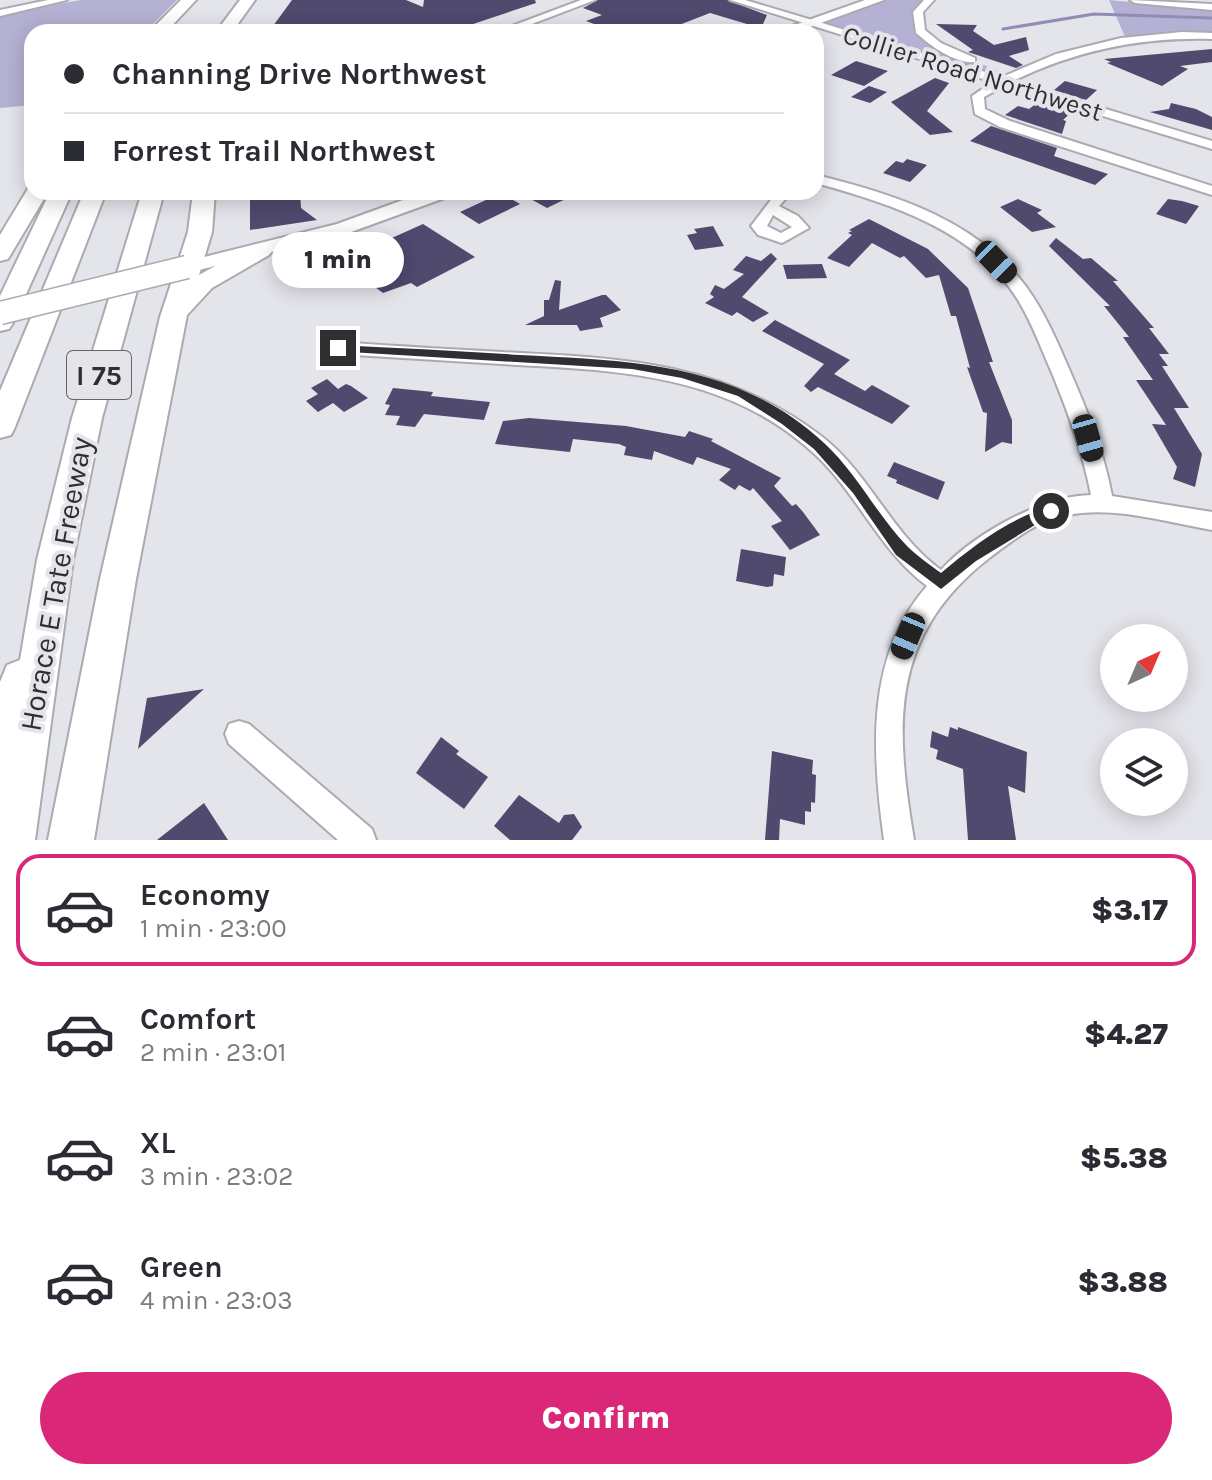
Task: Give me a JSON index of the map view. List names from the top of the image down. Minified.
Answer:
{"streets":{"highway":["I 75","Horace E Tate Freeway"],"street":["Collier Road Northwest"]},"north":"top right","page":{"banner":["Channing Drive Northwest","Forrest Trail Northwest"],"bubble":"1 min","list":[{"name":"Economy","note":"1 min · 23:00","value":"$3.17"},{"name":"Comfort","note":"2 min · 23:01","value":"$4.27"},{"name":"XL","note":"3 min · 23:02","value":"$5.38"},{"name":"Green","note":"4 min · 23:03","value":"$3.88"}],"buttons":"Confirm"}}
